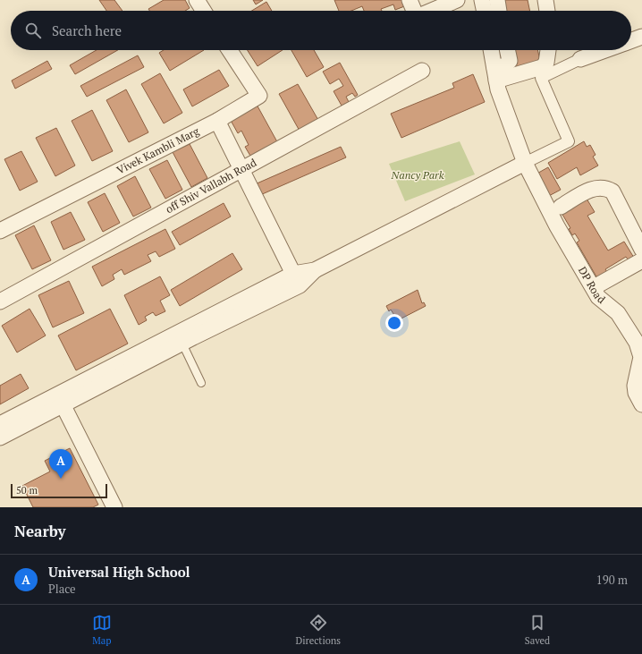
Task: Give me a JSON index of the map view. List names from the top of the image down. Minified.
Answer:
{"streets":{"street":["Vivek Kambli Marg","off Shiv Vallabh Road","DP Road"]},"parks":["Nancy Park"],"scale_bar":"50 m","page":{"search":"Search here","pins":"A","scale":"50 m","heading":"Nearby","list":[{"mark":"A","name":"Universal High School","note":"Place","value":"190 m"}],"nav":["Map","Directions","Saved"]}}
